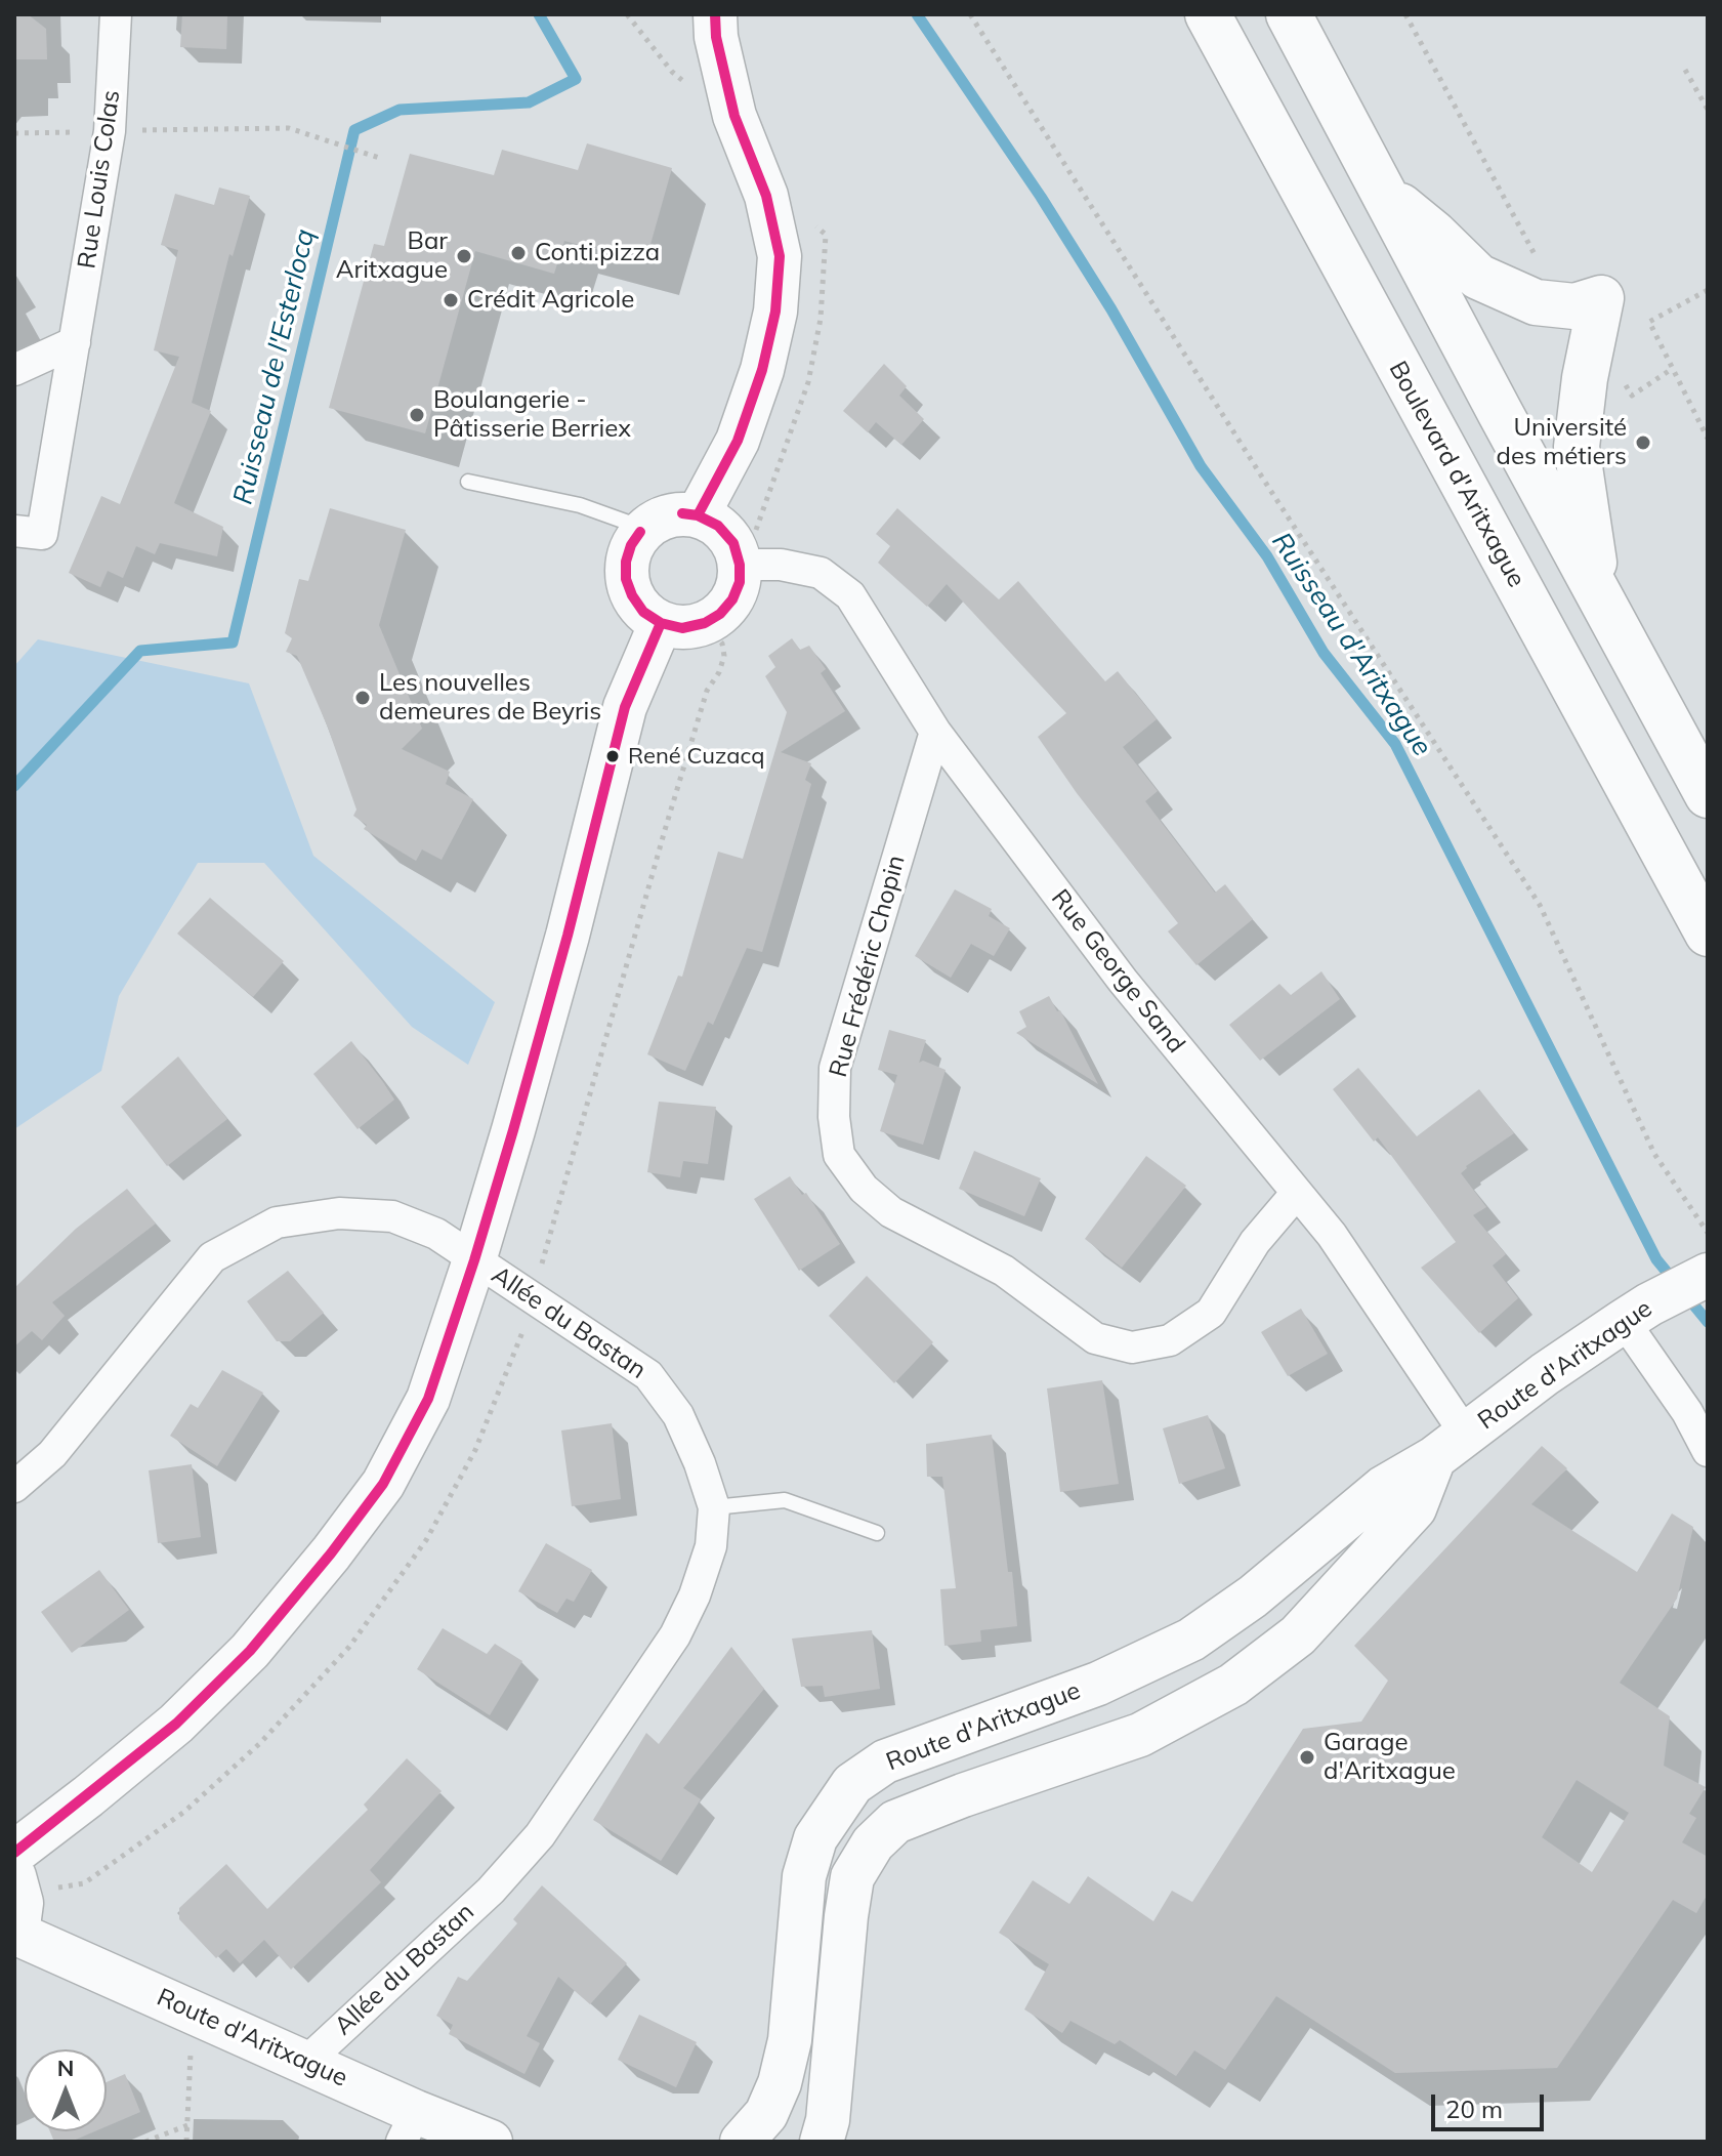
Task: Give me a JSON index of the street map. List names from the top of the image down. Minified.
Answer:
{"streets":{"main road":["Boulevard d'Aritxague"],"street":["Rue Louis Colas","Rue Frédéric Chopin","Rue George Sand","Allée du Bastan","Route d'Aritxague"]},"crossings":[["Rue Frédéric Chopin","Rue George Sand"],["Rue George Sand","Route d'Aritxague"],["Allée du Bastan","Route d'Aritxague"]],"water":["Ruisseau de l'Esterlocq","Ruisseau d'Aritxague"],"places":["Conti.pizza","Bar Aritxague","Crédit Agricole","Boulangerie - Pâtisserie Berriex","Université des métiers","Les nouvelles demeures de Beyris","René Cuzacq","Garage d'Aritxague"],"scale_bar":"20 m","north":"top"}
